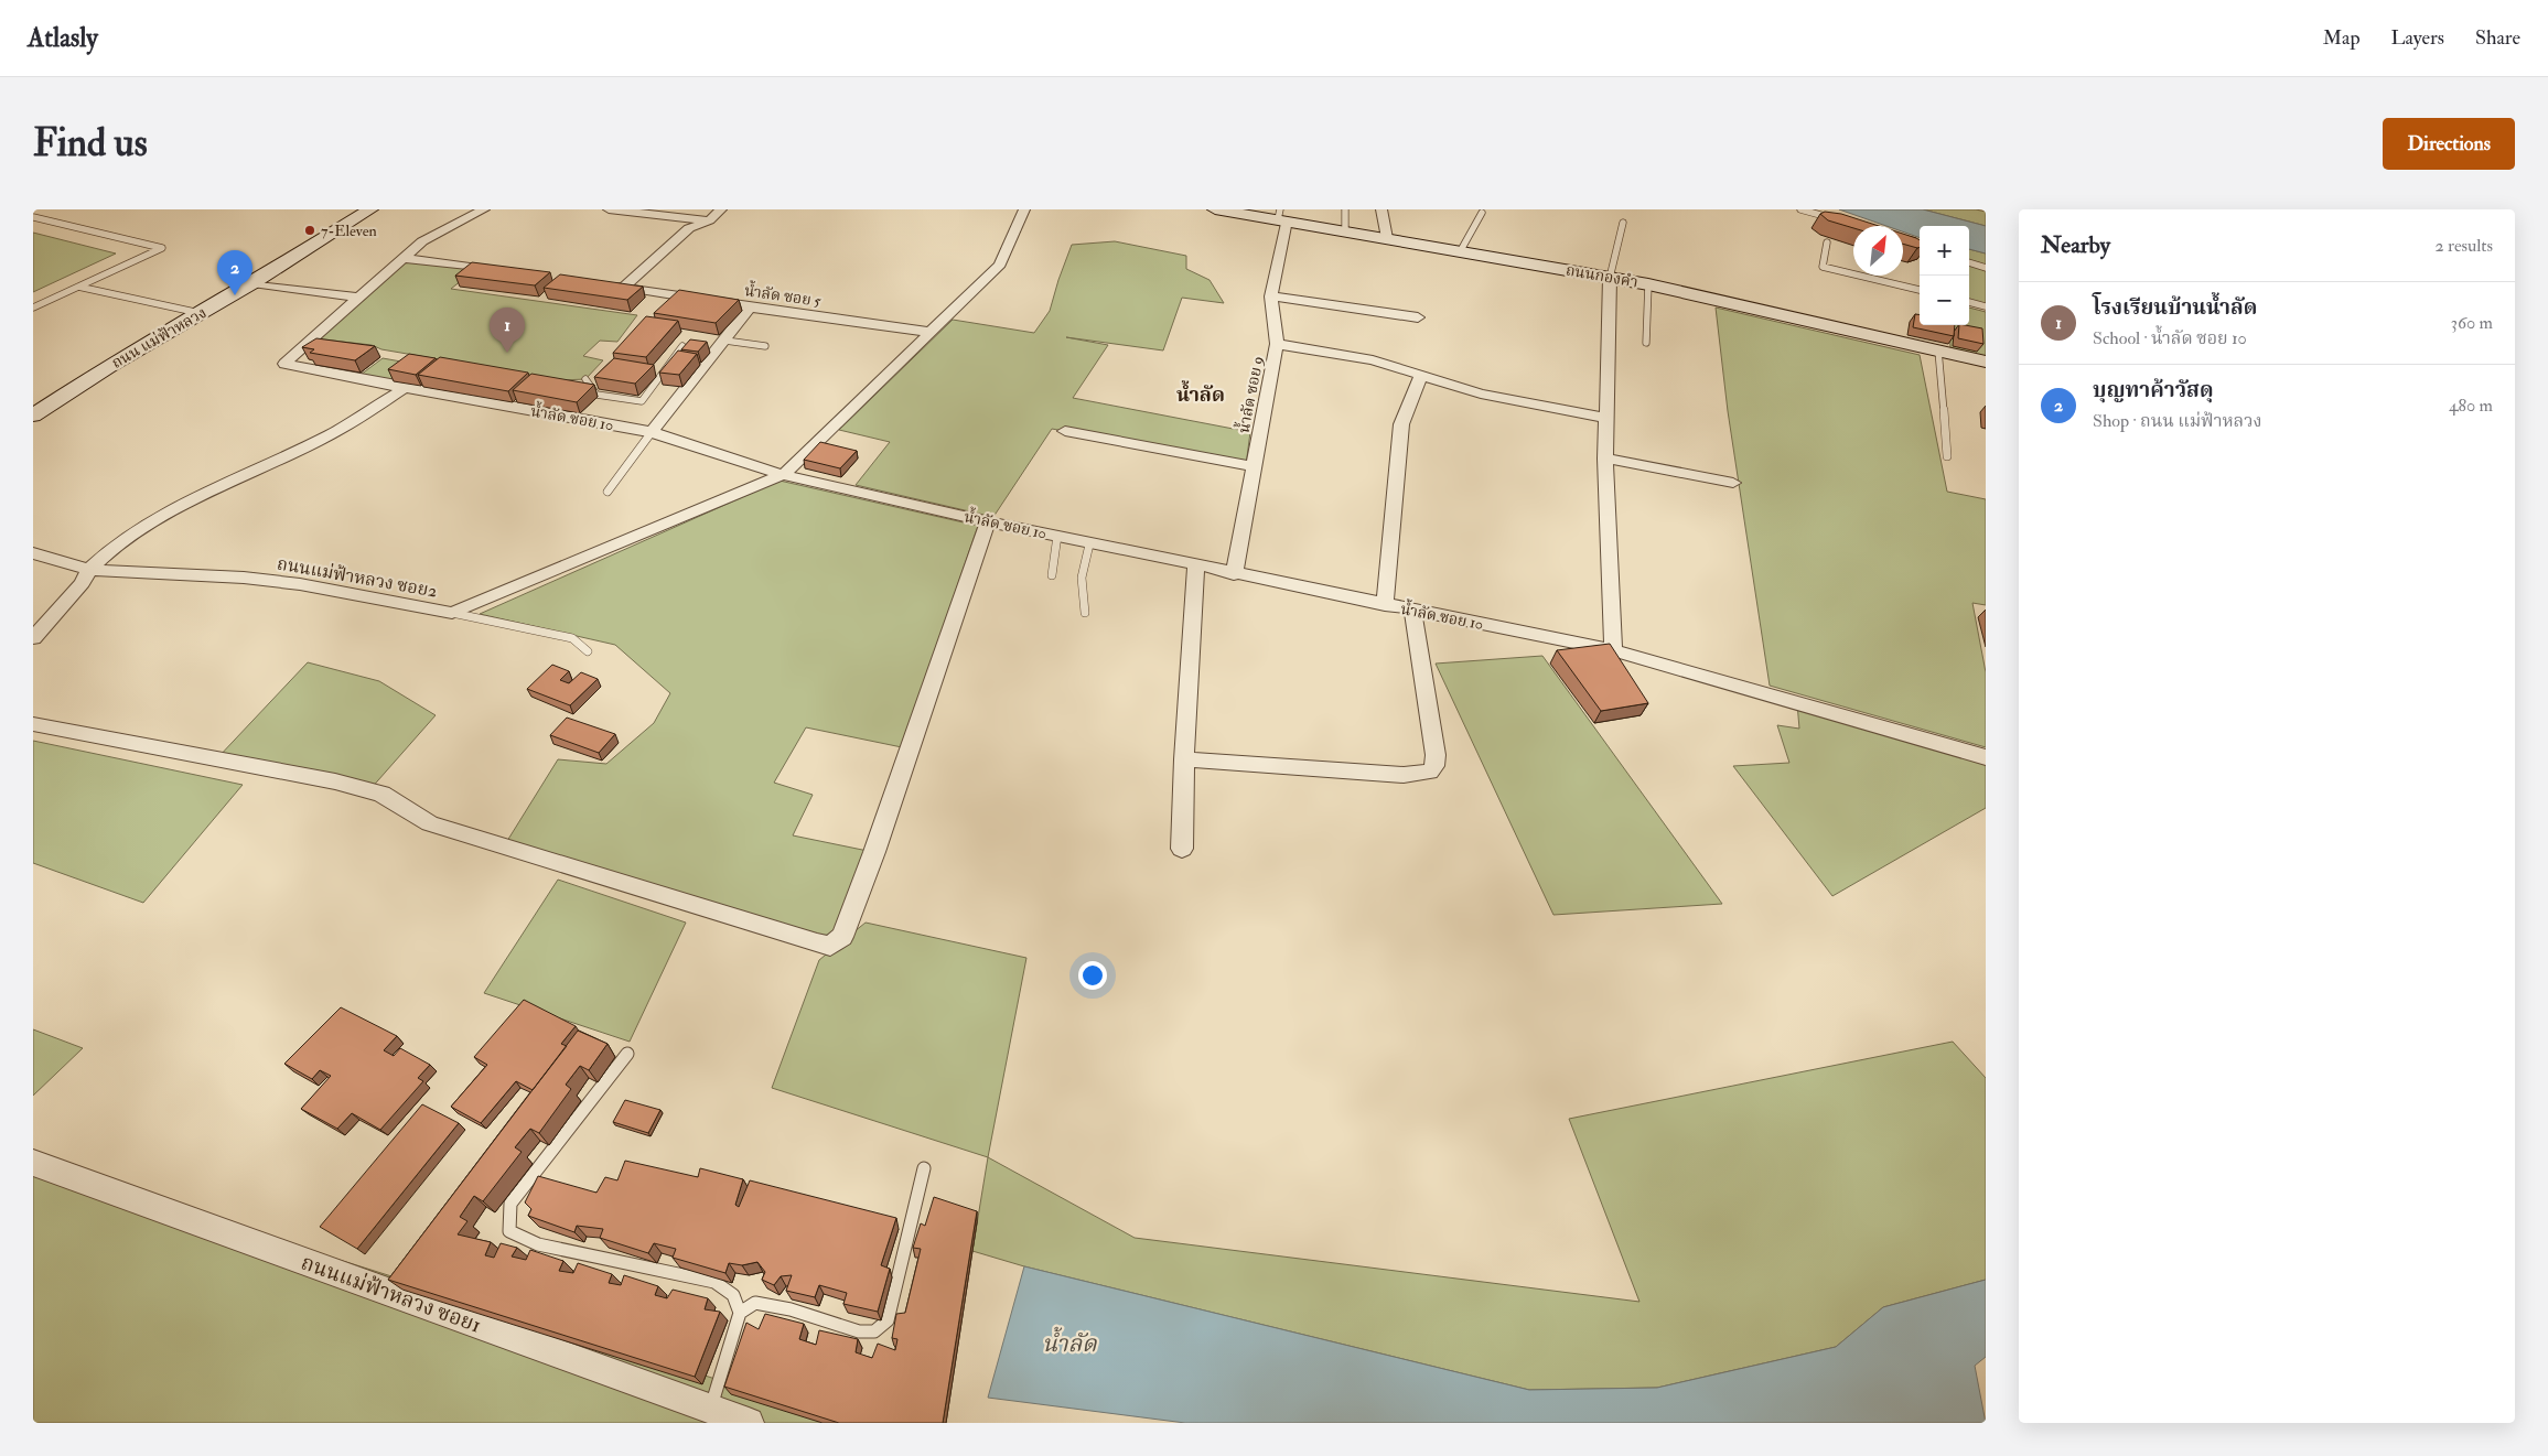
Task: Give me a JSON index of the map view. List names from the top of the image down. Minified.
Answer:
{"streets":{"street":["ถนนกองคำ","น้ำลัด ซอย 5","ถนน แม่ฟ้าหลวง","น้ำลัด ซอย 9","น้ำลัด ซอย 10","ถนนแม่ฟ้าหลวง ซอย2","ถนนแม่ฟ้าหลวง ซอย1"]},"crossings":[["ถนนกองคำ","น้ำลัด ซอย 9"],["น้ำลัด ซอย 9","น้ำลัด ซอย 10"],["น้ำลัด ซอย 10","ถนนแม่ฟ้าหลวง ซอย2"]],"districts":["น้ำลัด"],"water":["น้ำลัด"],"places":["7-Eleven"],"north":"top right","page":{"header":"Atlasly","nav":["Map","Layers","Share"],"buttons":"Directions","title":"Find us","heading":["Nearby","2 results"],"map_buttons":["+","−"],"pins":["2","1"],"list":[{"mark":"1","name":"โรงเรียนบ้านน้ำลัด","note":"School · น้ำลัด ซอย 10","value":"360 m"},{"mark":"2","name":"บุญทาค้าวัสดุ","note":"Shop · ถนน แม่ฟ้าหลวง","value":"480 m"}]}}
